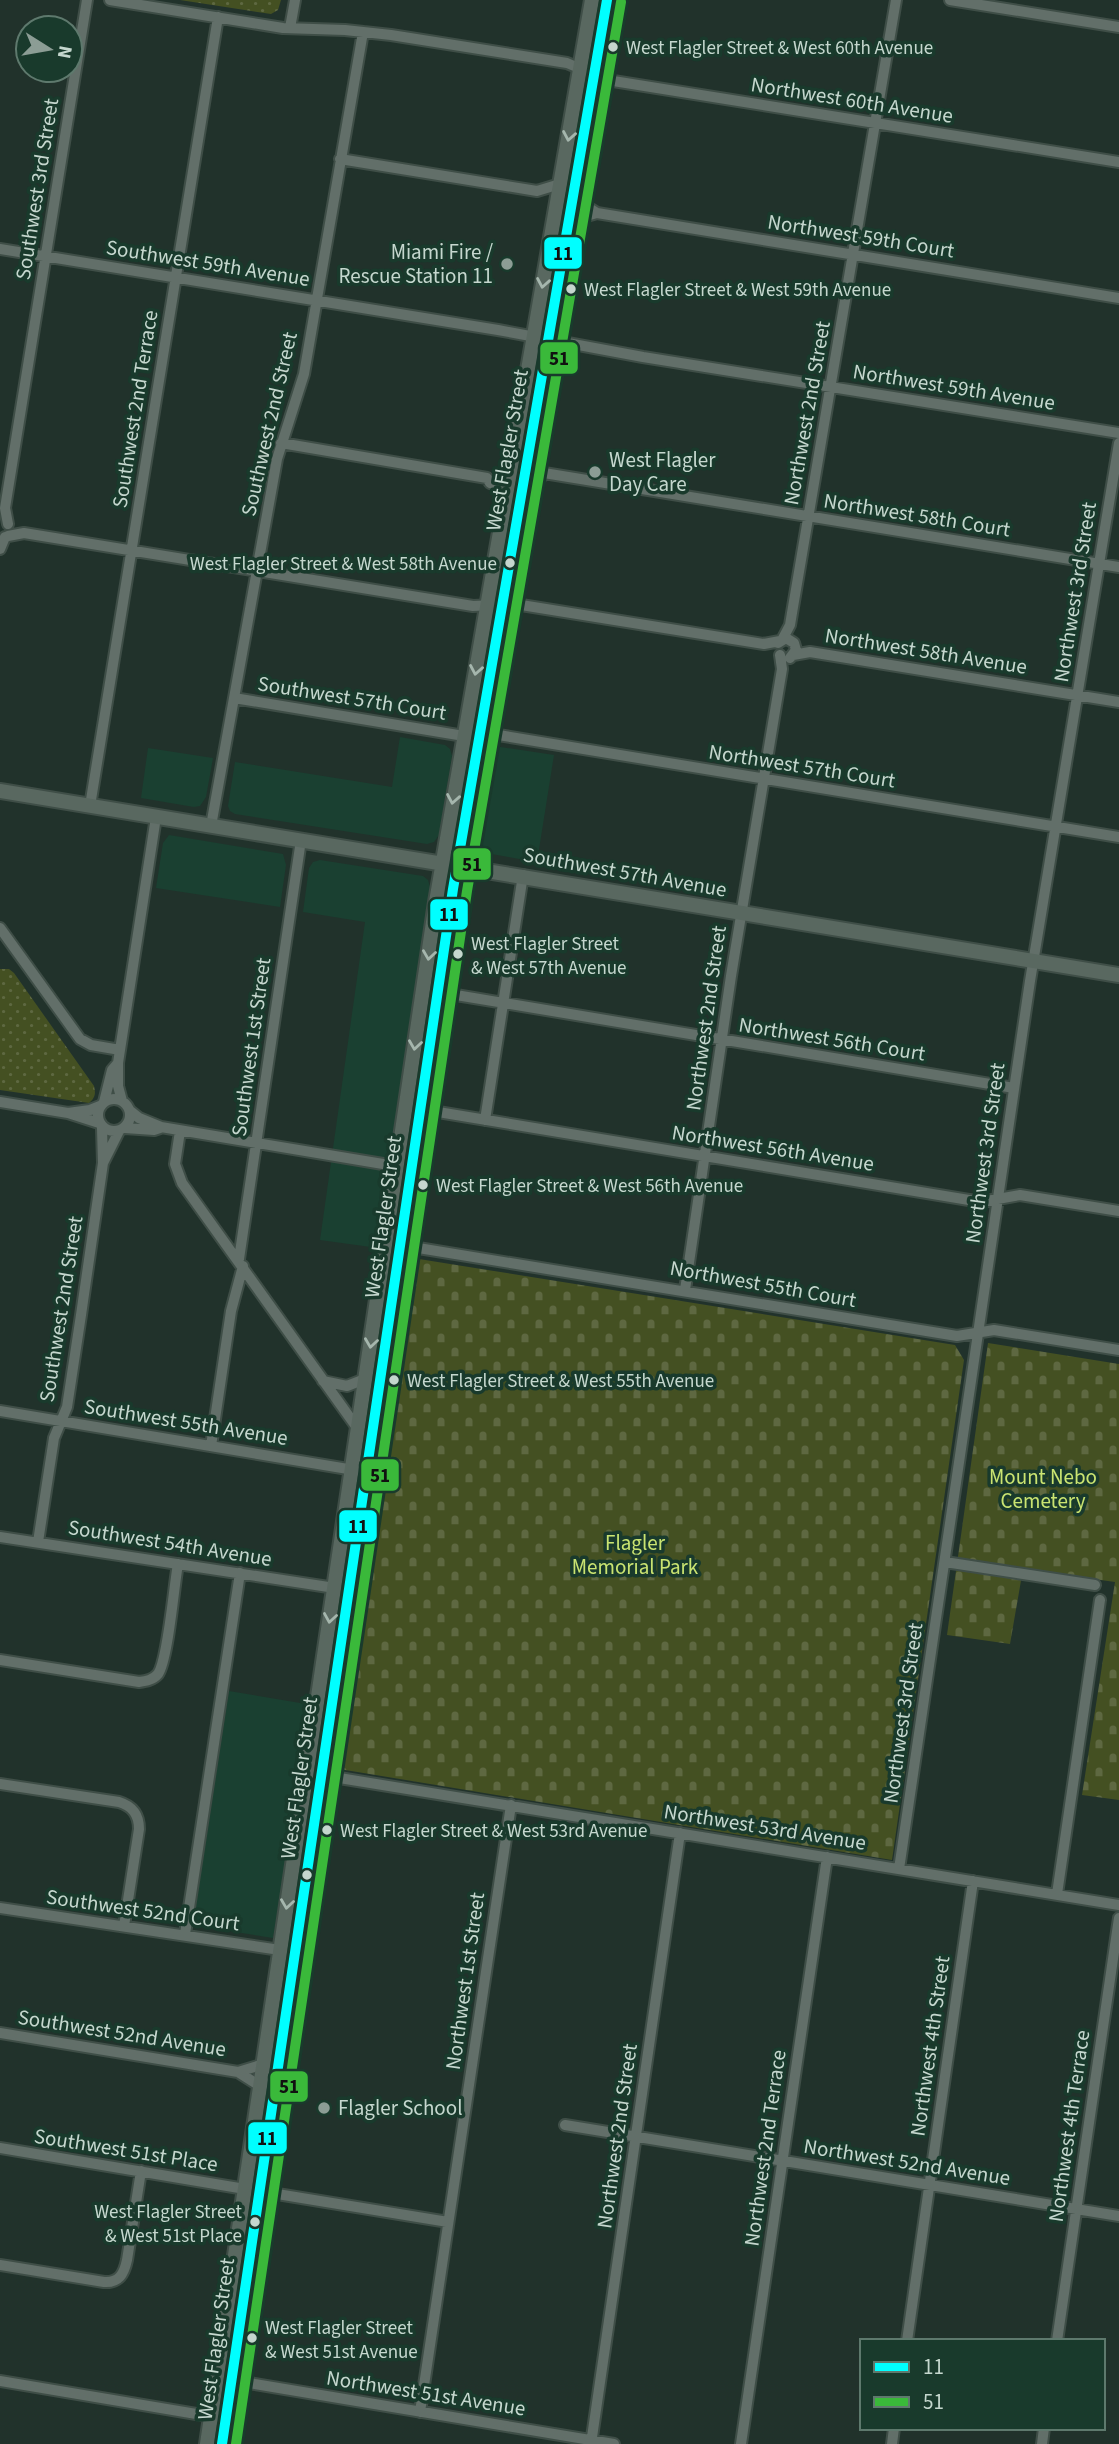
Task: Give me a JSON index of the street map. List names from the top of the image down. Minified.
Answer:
{"streets":{"main road":["West Flagler Street","Southwest 57th Avenue"],"street":["Northwest 60th Avenue","Southwest 3rd Street","Northwest 59th Court","Southwest 59th Avenue","Northwest 59th Avenue","Southwest 2nd Terrace","Northwest 2nd Street","Southwest 2nd Street","Northwest 58th Court","Northwest 3rd Street","Northwest 58th Avenue","Southwest 57th Court","Northwest 57th Court","Northwest 56th Court","Southwest 1st Street","Northwest 56th Avenue","Northwest 55th Court","Southwest 55th Avenue","Southwest 54th Avenue","Northwest 53rd Avenue","Southwest 52nd Court","Northwest 1st Street","Southwest 52nd Avenue","Northwest 4th Street","Northwest 4th Terrace","Northwest 2nd Terrace","Southwest 51st Place","Northwest 52nd Avenue","Northwest 51st Avenue"]},"crossings":[["Northwest 60th Avenue","Southwest 2nd Terrace"],["Northwest 60th Avenue","Northwest 2nd Street"],["Northwest 60th Avenue","Southwest 2nd Street"],["Northwest 60th Avenue","West Flagler Street"],["Southwest 3rd Street","Southwest 59th Avenue"],["Southwest 3rd Street","Northwest 58th Avenue"],["Northwest 59th Court","Northwest 2nd Street"],["Northwest 59th Court","West Flagler Street"],["Southwest 59th Avenue","Northwest 59th Avenue"],["Southwest 59th Avenue","Southwest 2nd Terrace"],["Southwest 59th Avenue","Southwest 2nd Street"],["Southwest 59th Avenue","West Flagler Street"],["Northwest 59th Avenue","Northwest 2nd Street"],["Northwest 59th Avenue","West Flagler Street"],["Southwest 2nd Terrace","Northwest 58th Avenue"],["Southwest 2nd Terrace","Southwest 57th Avenue"],["Northwest 2nd Street","Northwest 58th Court"],["Northwest 2nd Street","Northwest 58th Avenue"],["Northwest 2nd Street","Northwest 57th Court"],["Northwest 2nd Street","Southwest 57th Avenue"],["Northwest 2nd Street","Northwest 56th Court"],["Northwest 2nd Street","Northwest 56th Avenue"],["Northwest 2nd Street","Northwest 55th Court"],["Northwest 2nd Street","Northwest 53rd Avenue"],["Northwest 2nd Street","Northwest 52nd Avenue"],["Northwest 2nd Street","Northwest 51st Avenue"],["Southwest 2nd Street","Northwest 58th Avenue"],["Southwest 2nd Street","Southwest 57th Court"],["Southwest 2nd Street","Southwest 57th Avenue"],["Southwest 2nd Street","Southwest 55th Avenue"],["Southwest 2nd Street","Southwest 54th Avenue"],["West Flagler Street","Northwest 58th Court"],["West Flagler Street","Northwest 58th Avenue"],["West Flagler Street","Southwest 57th Court"],["West Flagler Street","Northwest 57th Court"],["West Flagler Street","Southwest 57th Avenue"],["West Flagler Street","Northwest 56th Court"],["West Flagler Street","Northwest 56th Avenue"],["West Flagler Street","Northwest 55th Court"],["West Flagler Street","Southwest 55th Avenue"],["West Flagler Street","Southwest 54th Avenue"],["West Flagler Street","Northwest 53rd Avenue"],["West Flagler Street","Southwest 52nd Court"],["West Flagler Street","Southwest 52nd Avenue"],["West Flagler Street","Southwest 51st Place"],["West Flagler Street","Northwest 51st Avenue"],["Northwest 58th Court","Northwest 3rd Street"],["Northwest 3rd Street","Northwest 58th Avenue"],["Northwest 3rd Street","Northwest 57th Court"],["Northwest 3rd Street","Southwest 57th Avenue"],["Northwest 3rd Street","Northwest 56th Court"],["Northwest 3rd Street","Northwest 56th Avenue"],["Northwest 3rd Street","Northwest 55th Court"],["Northwest 3rd Street","Northwest 53rd Avenue"],["Southwest 57th Avenue","Southwest 1st Street"],["Southwest 1st Street","Southwest 55th Avenue"],["Northwest 53rd Avenue","Northwest 1st Street"],["Northwest 53rd Avenue","Northwest 4th Street"],["Northwest 53rd Avenue","Northwest 2nd Terrace"],["Northwest 1st Street","Southwest 51st Place"],["Northwest 1st Street","Northwest 51st Avenue"],["Northwest 4th Street","Northwest 52nd Avenue"],["Northwest 4th Terrace","Northwest 52nd Avenue"],["Northwest 2nd Terrace","Northwest 52nd Avenue"]],"parks":["Mount Nebo Cemetery","Flagler Memorial Park"],"places":["West Flagler Street & West 60th Avenue","Miami Fire / Rescue Station 11","West Flagler Street & West 59th Avenue","West Flagler Day Care","West Flagler Street & West 58th Avenue","West Flagler Street & West 57th Avenue","West Flagler Street & West 56th Avenue","West Flagler Street & West 55th Avenue","West Flagler Street & West 53rd Avenue","Flagler School","West Flagler Street & West 51st Place","West Flagler Street & West 51st Avenue"],"lines":["transit line 11","transit line 51"],"legend":["11","51"],"north":"right"}
